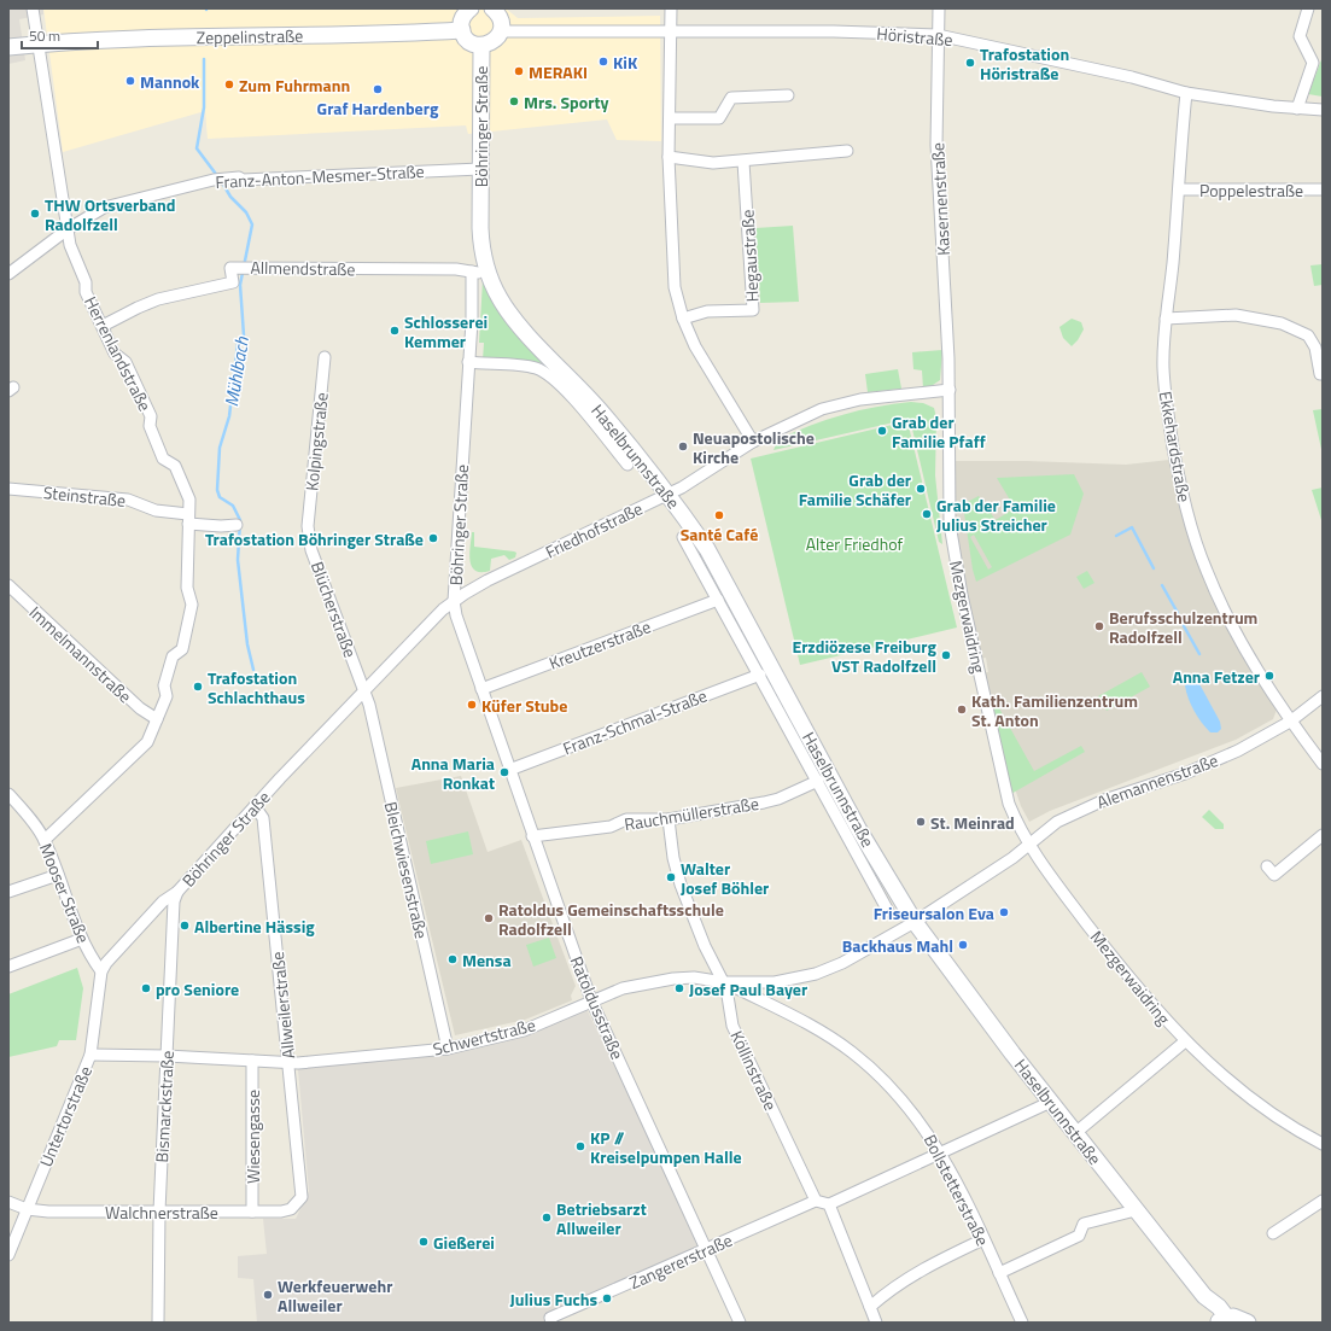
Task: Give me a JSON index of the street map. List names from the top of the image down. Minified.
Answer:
{"streets":{"main road":["Zeppelinstraße","Böhringer Straße","Haselbrunnstraße"],"street":["Höristraße","Franz-Anton-Mesmer-Straße","Poppelestraße","Kasernenstraße","Hegaustraße","Allmendstraße","Herrenlandstraße","Kolpingstraße","Ekkehardstraße","Steinstraße","Friedhofstraße","Blücherstraße","Mezgerwaidring","Kreutzerstraße","Immelmannstraße","Franz-Schmal-Straße","Alemannenstraße","Rauchmüllerstraße","Bleichwiesenstraße","Mooser Straße","Allweilerstraße","Ratoldusstraße","Schwertstraße","Köllinstraße","Bismarckstraße","Untertorstraße","Wiesengasse","Bollstetterstraße","Walchnerstraße","Zangererstraße"]},"crossings":[["Zeppelinstraße","Herrenlandstraße"],["Höristraße","Kasernenstraße"],["Höristraße","Ekkehardstraße"],["Böhringer Straße","Franz-Anton-Mesmer-Straße"],["Böhringer Straße","Allmendstraße"],["Böhringer Straße","Haselbrunnstraße"],["Böhringer Straße","Friedhofstraße"],["Böhringer Straße","Blücherstraße"],["Böhringer Straße","Bleichwiesenstraße"],["Böhringer Straße","Mooser Straße"],["Böhringer Straße","Allweilerstraße"],["Böhringer Straße","Ratoldusstraße"],["Böhringer Straße","Bismarckstraße"],["Böhringer Straße","Untertorstraße"],["Franz-Anton-Mesmer-Straße","Herrenlandstraße"],["Poppelestraße","Ekkehardstraße"],["Kasernenstraße","Friedhofstraße"],["Kasernenstraße","Mezgerwaidring"],["Allmendstraße","Herrenlandstraße"],["Herrenlandstraße","Steinstraße"],["Herrenlandstraße","Immelmannstraße"],["Herrenlandstraße","Mooser Straße"],["Kolpingstraße","Blücherstraße"],["Ekkehardstraße","Alemannenstraße"],["Haselbrunnstraße","Friedhofstraße"],["Haselbrunnstraße","Kreutzerstraße"],["Haselbrunnstraße","Franz-Schmal-Straße"],["Haselbrunnstraße","Alemannenstraße"],["Haselbrunnstraße","Rauchmüllerstraße"],["Haselbrunnstraße","Schwertstraße"],["Friedhofstraße","Mezgerwaidring"],["Friedhofstraße","Ratoldusstraße"],["Blücherstraße","Bleichwiesenstraße"],["Mezgerwaidring","Alemannenstraße"],["Kreutzerstraße","Ratoldusstraße"],["Franz-Schmal-Straße","Ratoldusstraße"],["Alemannenstraße","Schwertstraße"],["Rauchmüllerstraße","Ratoldusstraße"],["Rauchmüllerstraße","Köllinstraße"],["Bleichwiesenstraße","Schwertstraße"],["Mooser Straße","Untertorstraße"],["Allweilerstraße","Schwertstraße"],["Allweilerstraße","Walchnerstraße"],["Ratoldusstraße","Schwertstraße"],["Ratoldusstraße","Zangererstraße"],["Schwertstraße","Köllinstraße"],["Schwertstraße","Bismarckstraße"],["Schwertstraße","Untertorstraße"],["Schwertstraße","Wiesengasse"],["Schwertstraße","Bollstetterstraße"],["Köllinstraße","Bollstetterstraße"],["Köllinstraße","Zangererstraße"],["Bismarckstraße","Walchnerstraße"],["Untertorstraße","Walchnerstraße"],["Wiesengasse","Walchnerstraße"]],"water":["Mühlbach"],"parks":["Alter Friedhof"],"places":["KiK","Trafostation Höristraße","MERAKI","Mannok","Zum Fuhrmann","Graf Hardenberg","Mrs. Sporty","THW Ortsverband Radolfzell","Schlosserei Kemmer","Grab der Familie Pfaff","Neuapostolische Kirche","Grab der Familie Schäfer","Grab der Familie Julius Streicher","Santé Café","Trafostation Böhringer Straße","Berufsschulzentrum Radolfzell","Erzdiözese Freiburg VST Radolfzell","Anna Fetzer","Trafostation Schlachthaus","Küfer Stube","Kath. Familienzentrum St. Anton","Anna Maria Ronkat","St. Meinrad","Walter Josef Böhler","Friseursalon Eva","Ratoldus Gemeinschaftsschule Radolfzell","Albertine Hässig","Backhaus Mahl","Mensa","pro Seniore","Josef Paul Bayer","KP // Kreiselpumpen Halle","Betriebsarzt Allweiler","Gießerei","Werkfeuerwehr Allweiler","Julius Fuchs"],"scale_bar":"50 m"}
